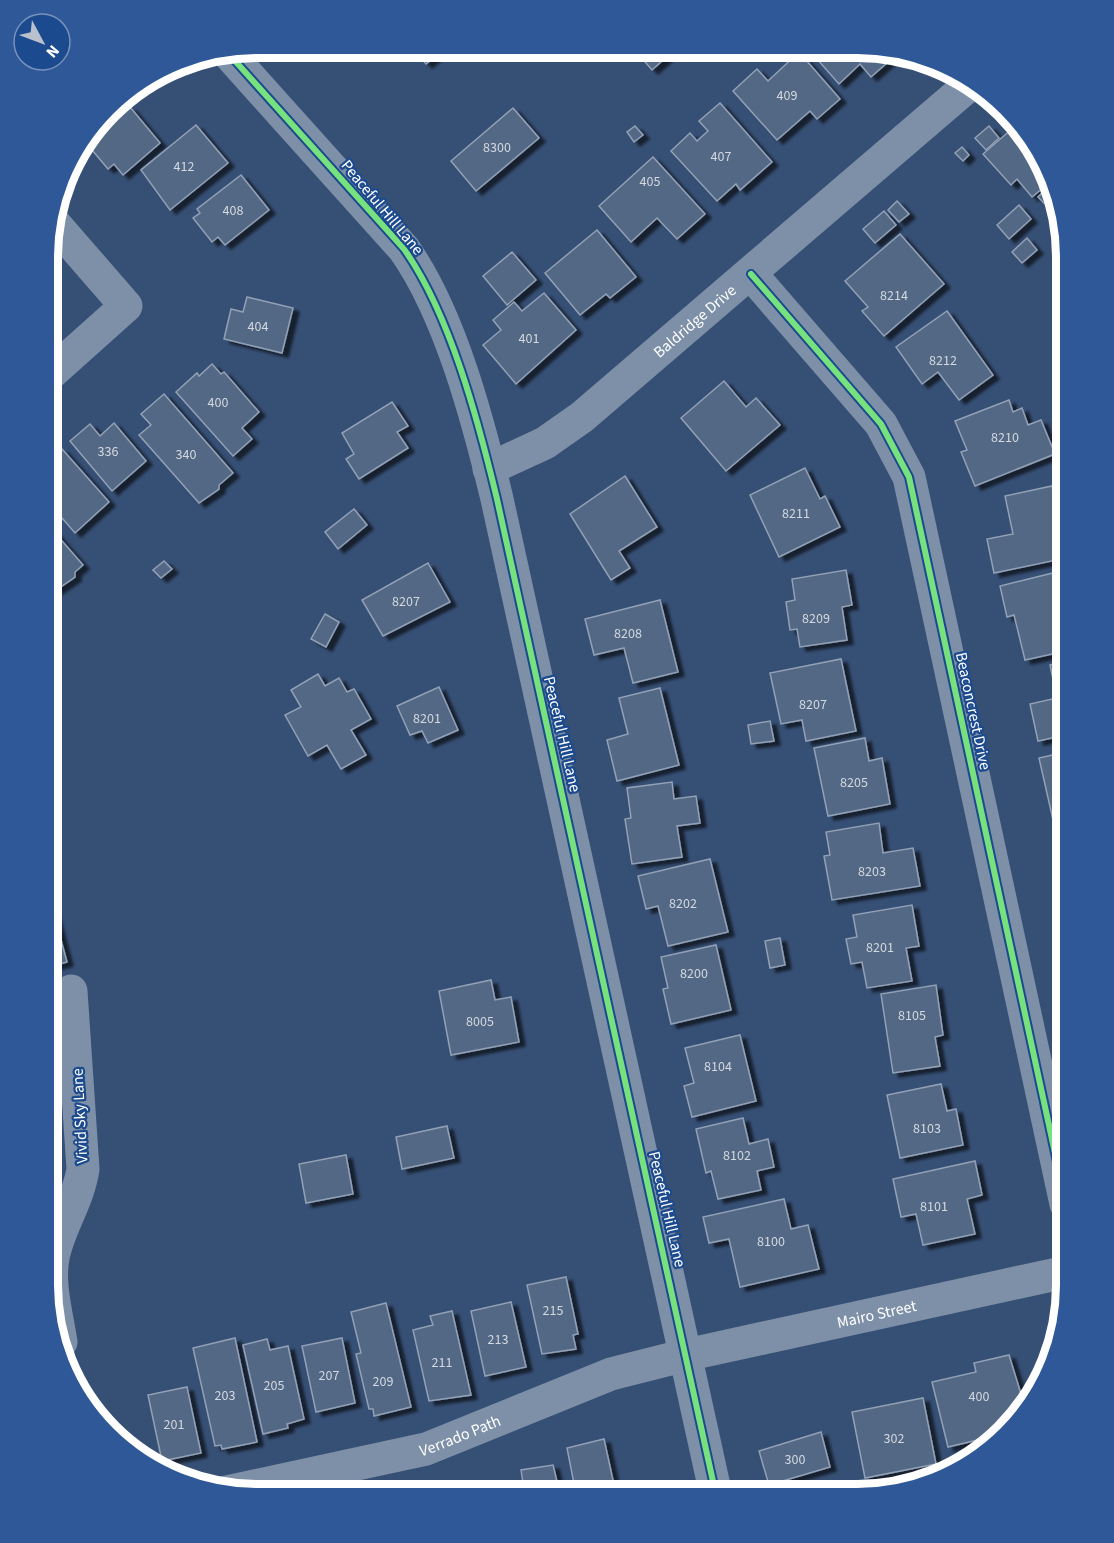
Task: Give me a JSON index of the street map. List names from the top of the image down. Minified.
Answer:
{"streets":{"street":["Peaceful Hill Lane","Baldridge Drive","Beaconcrest Drive","Vivid Sky Lane","Mairo Street","Verrado Path"]},"crossings":[["Peaceful Hill Lane","Baldridge Drive"],["Peaceful Hill Lane","Mairo Street"],["Peaceful Hill Lane","Verrado Path"],["Baldridge Drive","Beaconcrest Drive"],["Mairo Street","Verrado Path"]],"house_numbers":["409","8300","407","412","405","408","8214","404","401","8212","400","8210","336","340","8211","8207","8209","8208","8207","8201","8205","8203","8202","8201","8200","8105","8005","8104","8103","8102","8101","8100","215","213","211","207","209","205","203","400","201","302","300"],"north":"bottom right"}
